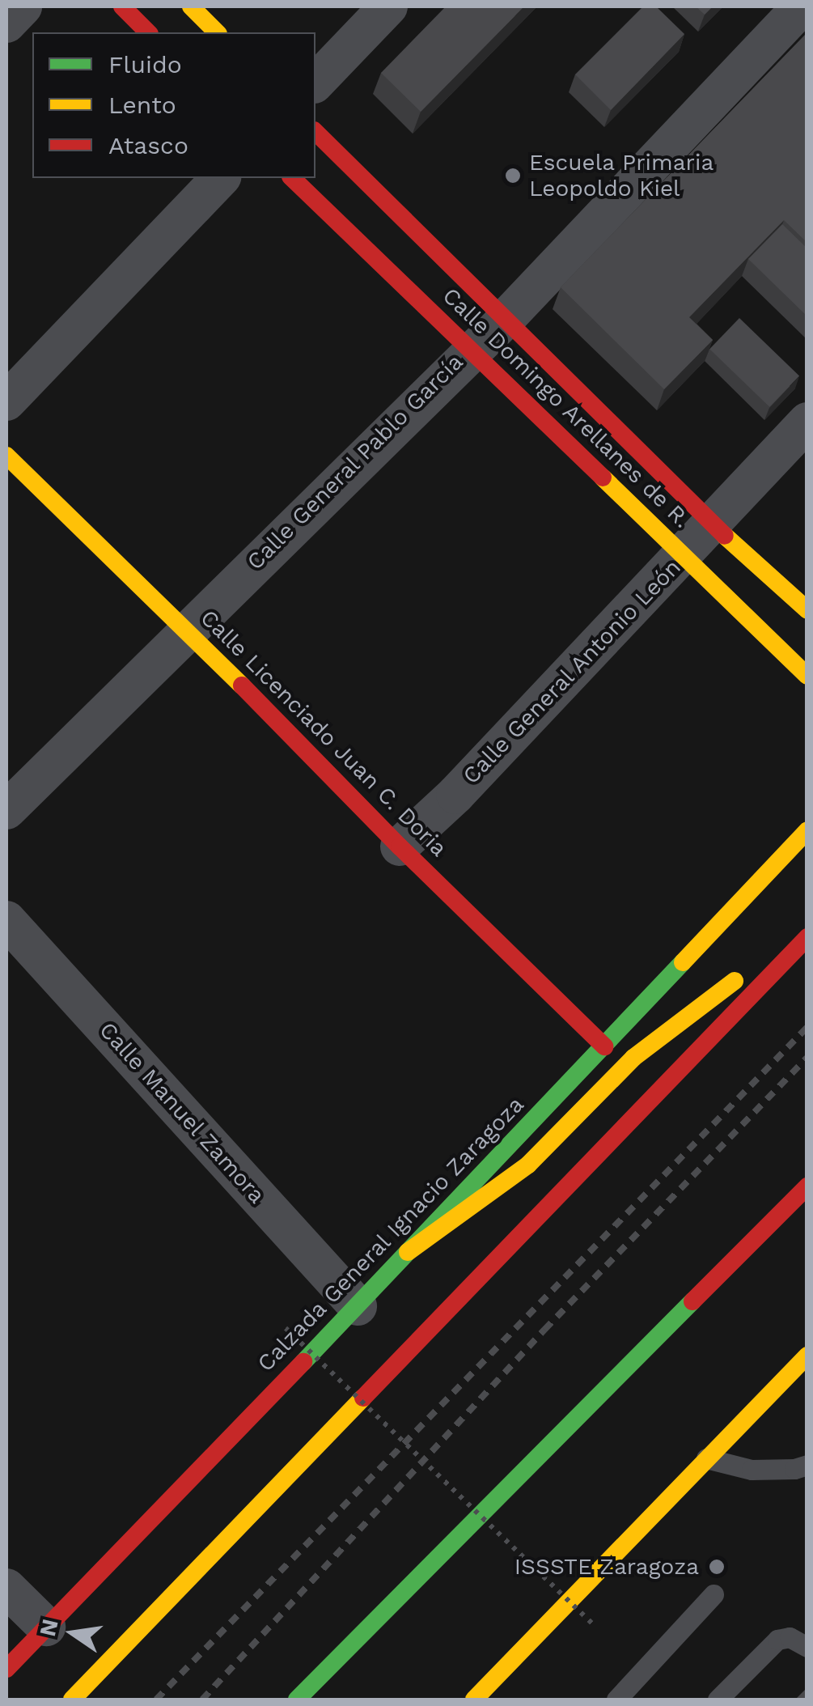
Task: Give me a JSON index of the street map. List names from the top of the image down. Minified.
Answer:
{"streets":{"main road":["Calle Domingo Arellanes de R.","Calle Licenciado Juan C. Doria","Calzada General Ignacio Zaragoza"],"street":["Calle General Pablo García","Calle General Antonio León","Calle Manuel Zamora"]},"crossings":[["Calle Domingo Arellanes de R.","Calle General Pablo García"],["Calle Domingo Arellanes de R.","Calle General Antonio León"],["Calle General Pablo García","Calle Licenciado Juan C. Doria"],["Calle General Antonio León","Calle Licenciado Juan C. Doria"],["Calle Licenciado Juan C. Doria","Calzada General Ignacio Zaragoza"],["Calle Manuel Zamora","Calzada General Ignacio Zaragoza"]],"places":["Escuela Primaria Leopoldo Kiel","ISSSTE Zaragoza"],"legend":["Fluido","Lento","Atasco"],"north":"left"}
